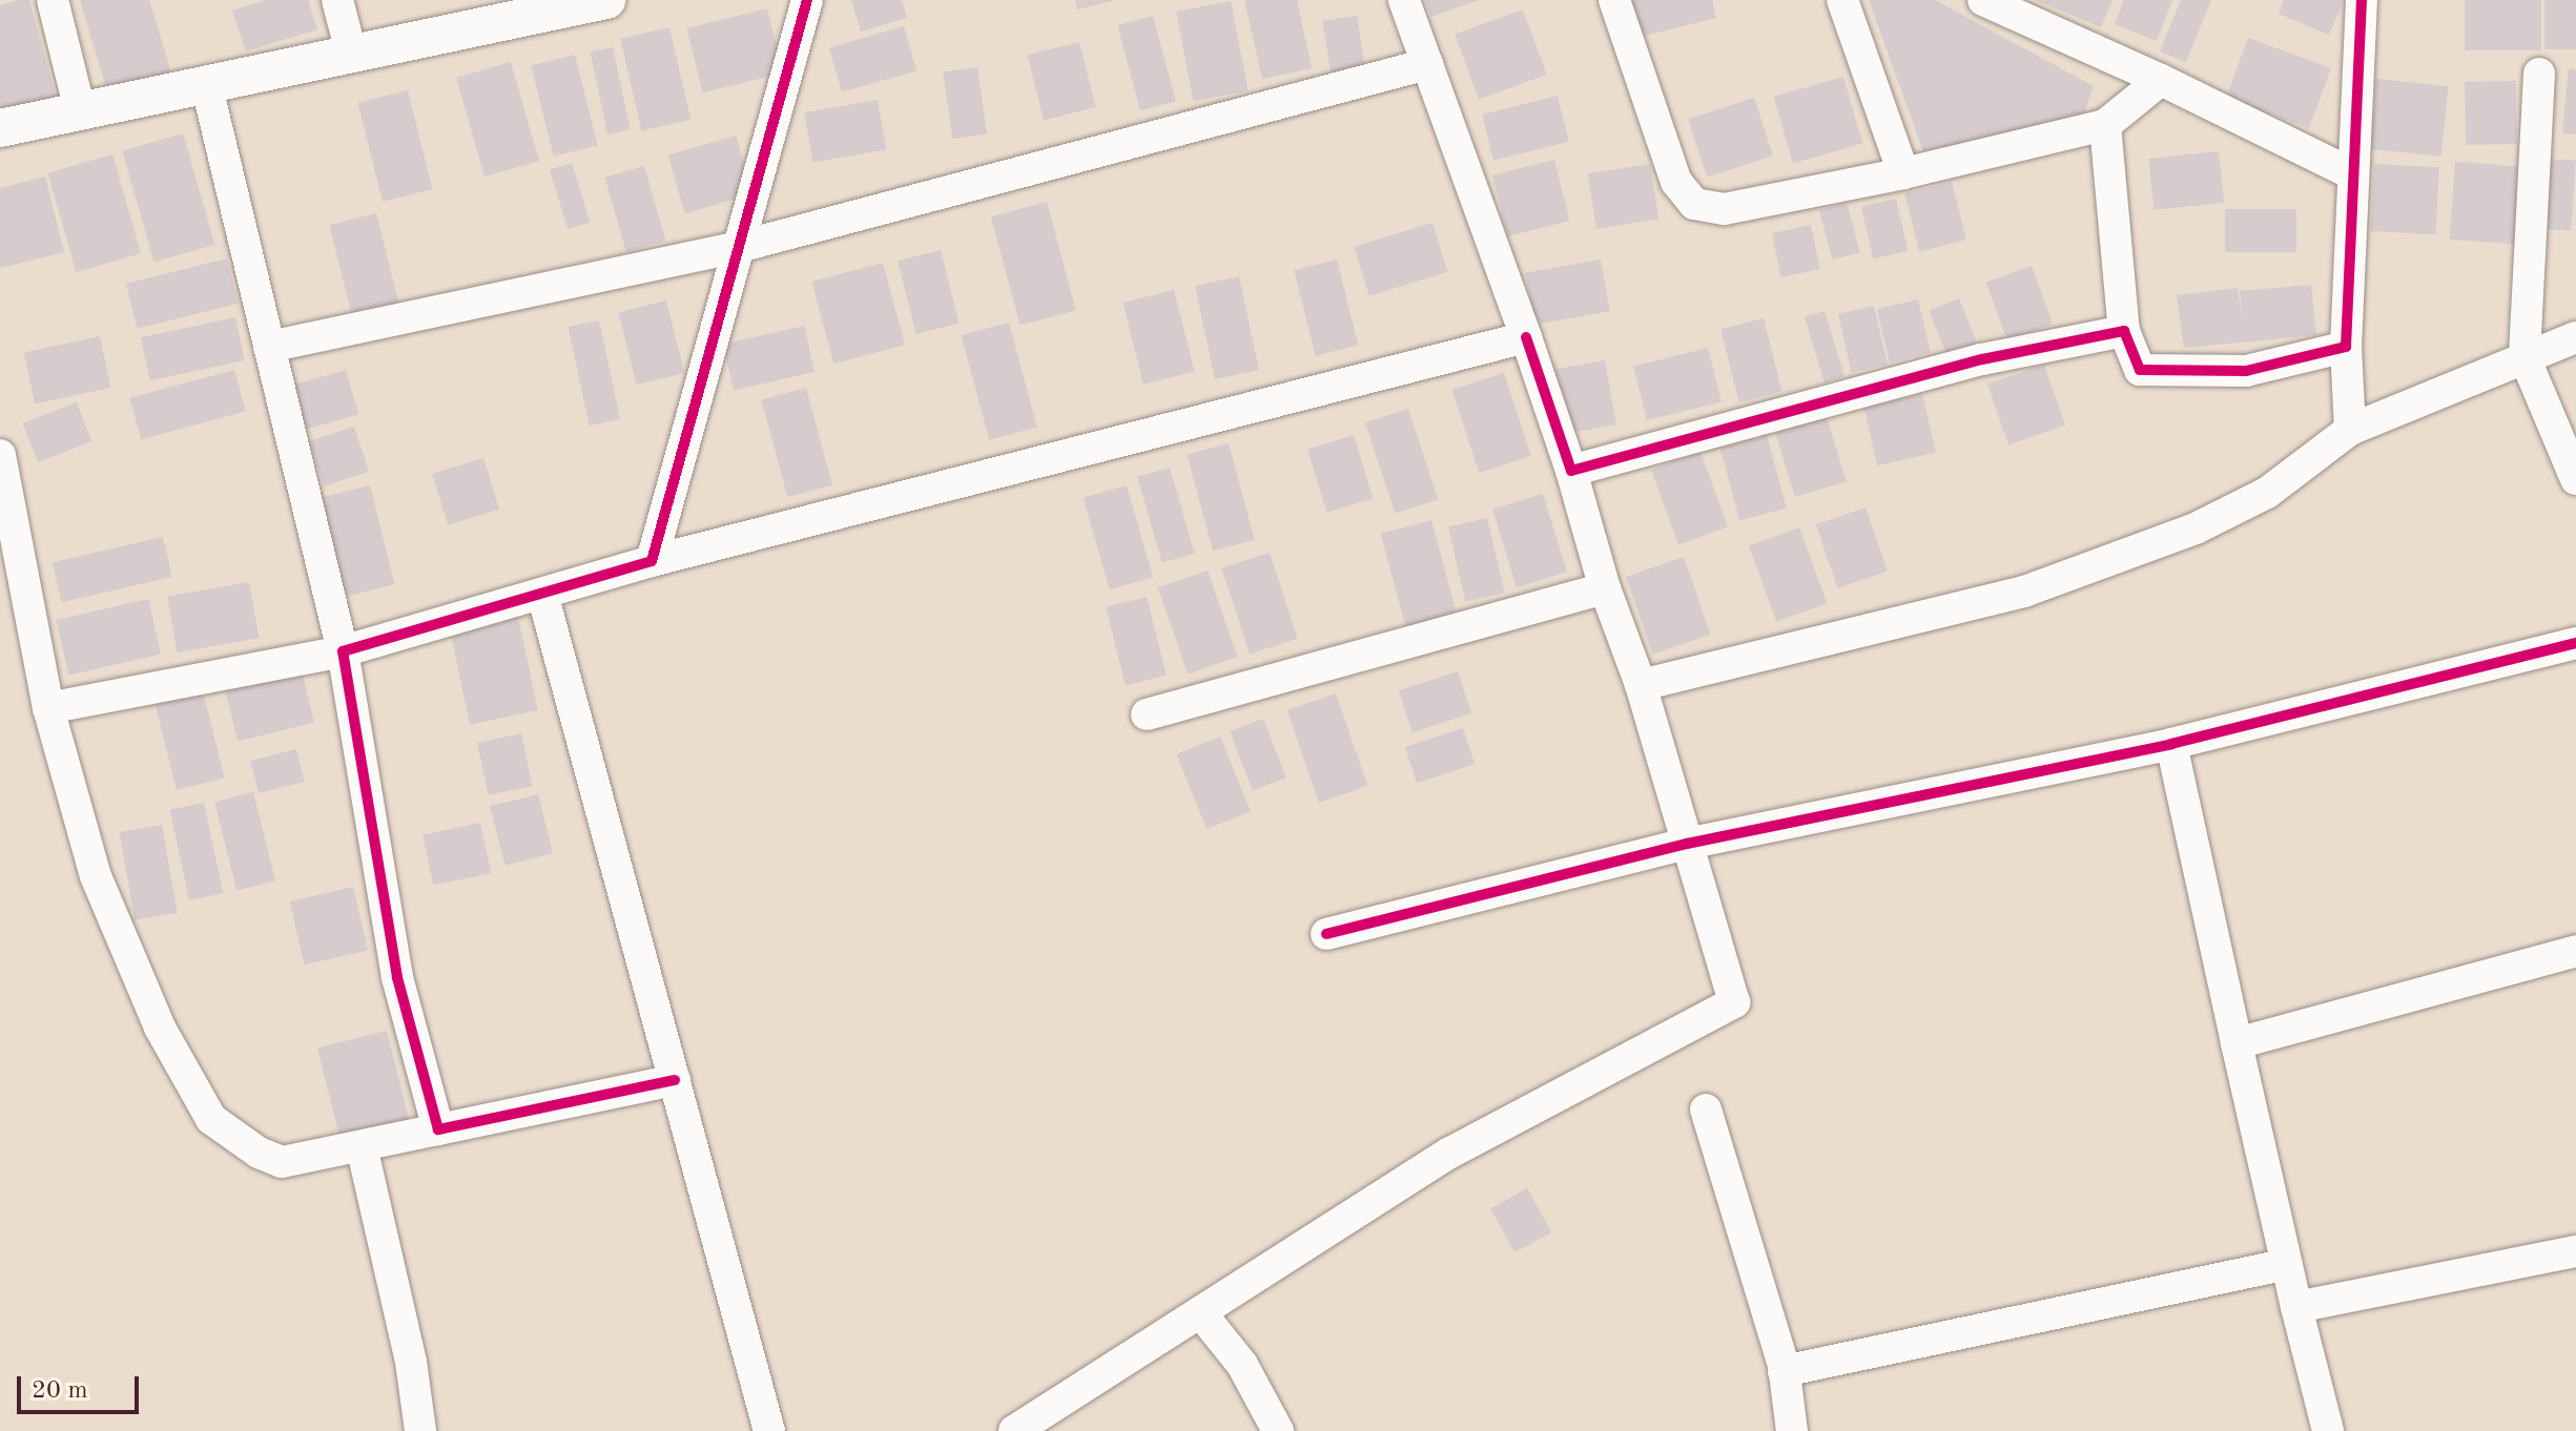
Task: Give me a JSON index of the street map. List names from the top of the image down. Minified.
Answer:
{"scale_bar":"20 m"}
